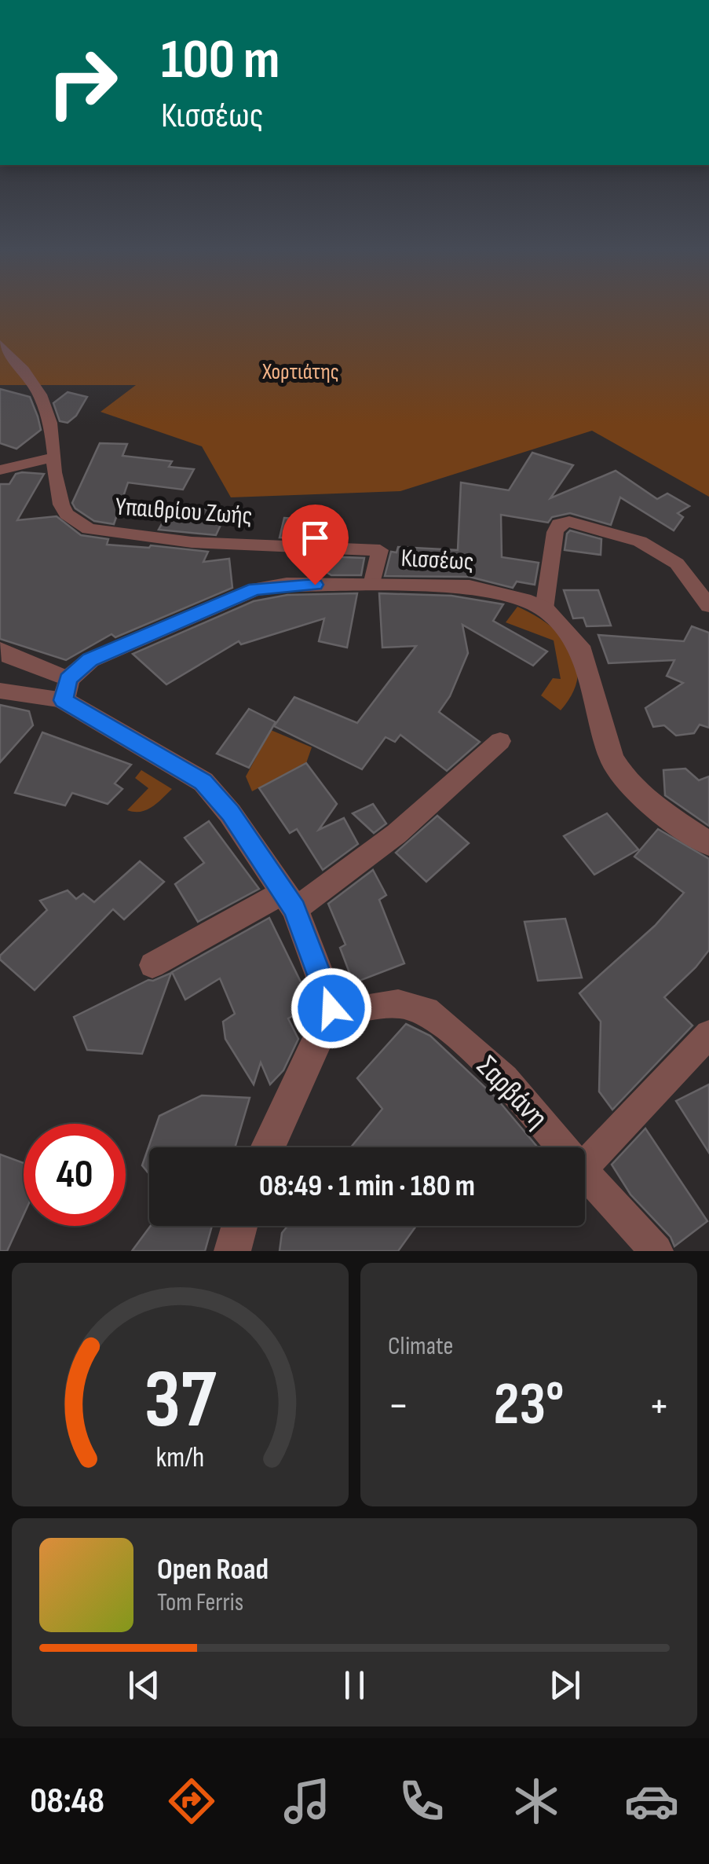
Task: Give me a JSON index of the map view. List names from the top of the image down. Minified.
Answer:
{"streets":{"street":["Υπαιθρίου Ζωής","Κισσέως","Σαρβάνη"]},"crossings":[["Υπαιθρίου Ζωής","Κισσέως"]],"parks":["Χορτιάτης"],"page":{"turn":["100 m","Κισσέως"],"limit":"40","trip":"08:49 · 1 min · 180 m","tile":"Climate","heat":["−","23°","+"],"song":["Open Road","Tom Ferris"],"tabs":"08:48","gauge":["37","km/h"]}}
